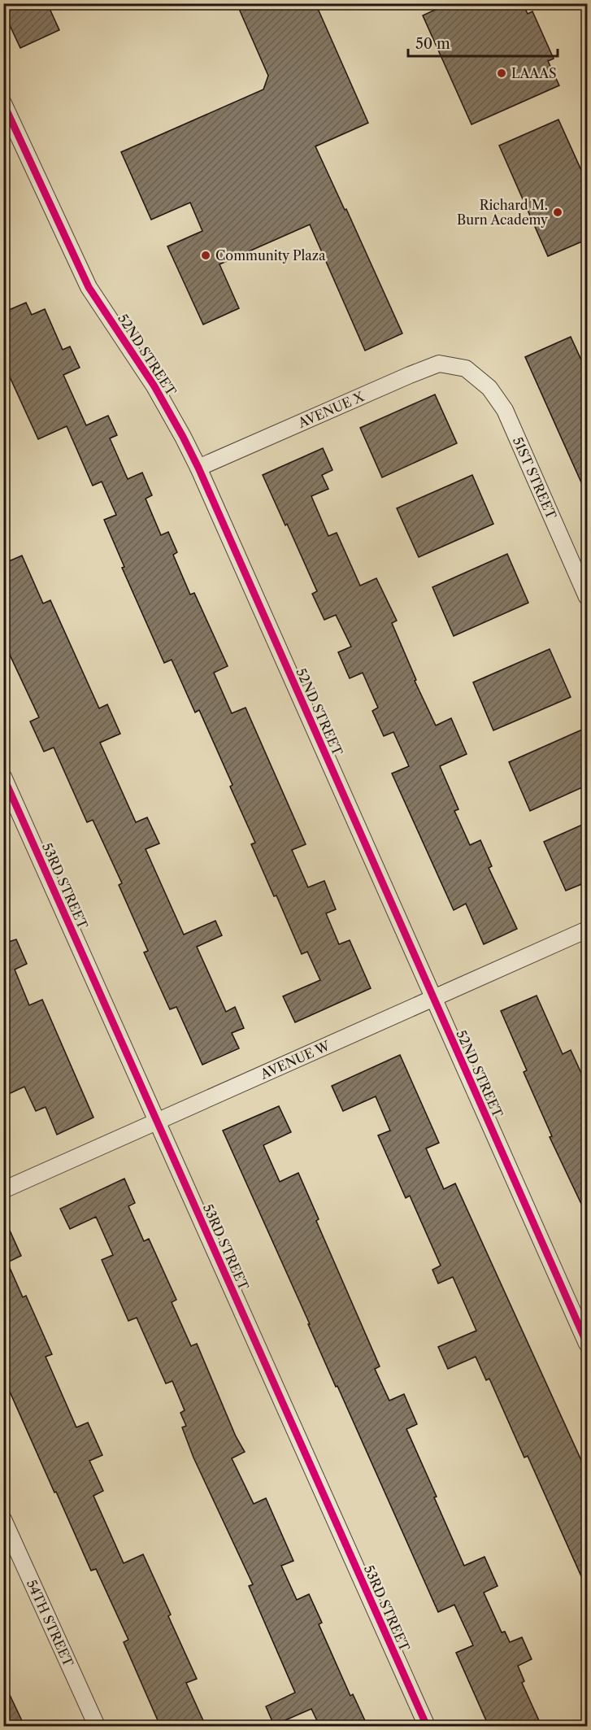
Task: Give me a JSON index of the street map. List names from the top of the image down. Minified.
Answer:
{"streets":{"street":["52ND STREET","AVENUE X","51ST STREET","53RD STREET","AVENUE W","54TH STREET"]},"crossings":[["52ND STREET","AVENUE X"],["52ND STREET","AVENUE W"],["AVENUE X","51ST STREET"],["53RD STREET","AVENUE W"]],"places":["LAAAS","Richard M. Burn Academy","Community Plaza"],"scale_bar":"50 m"}
